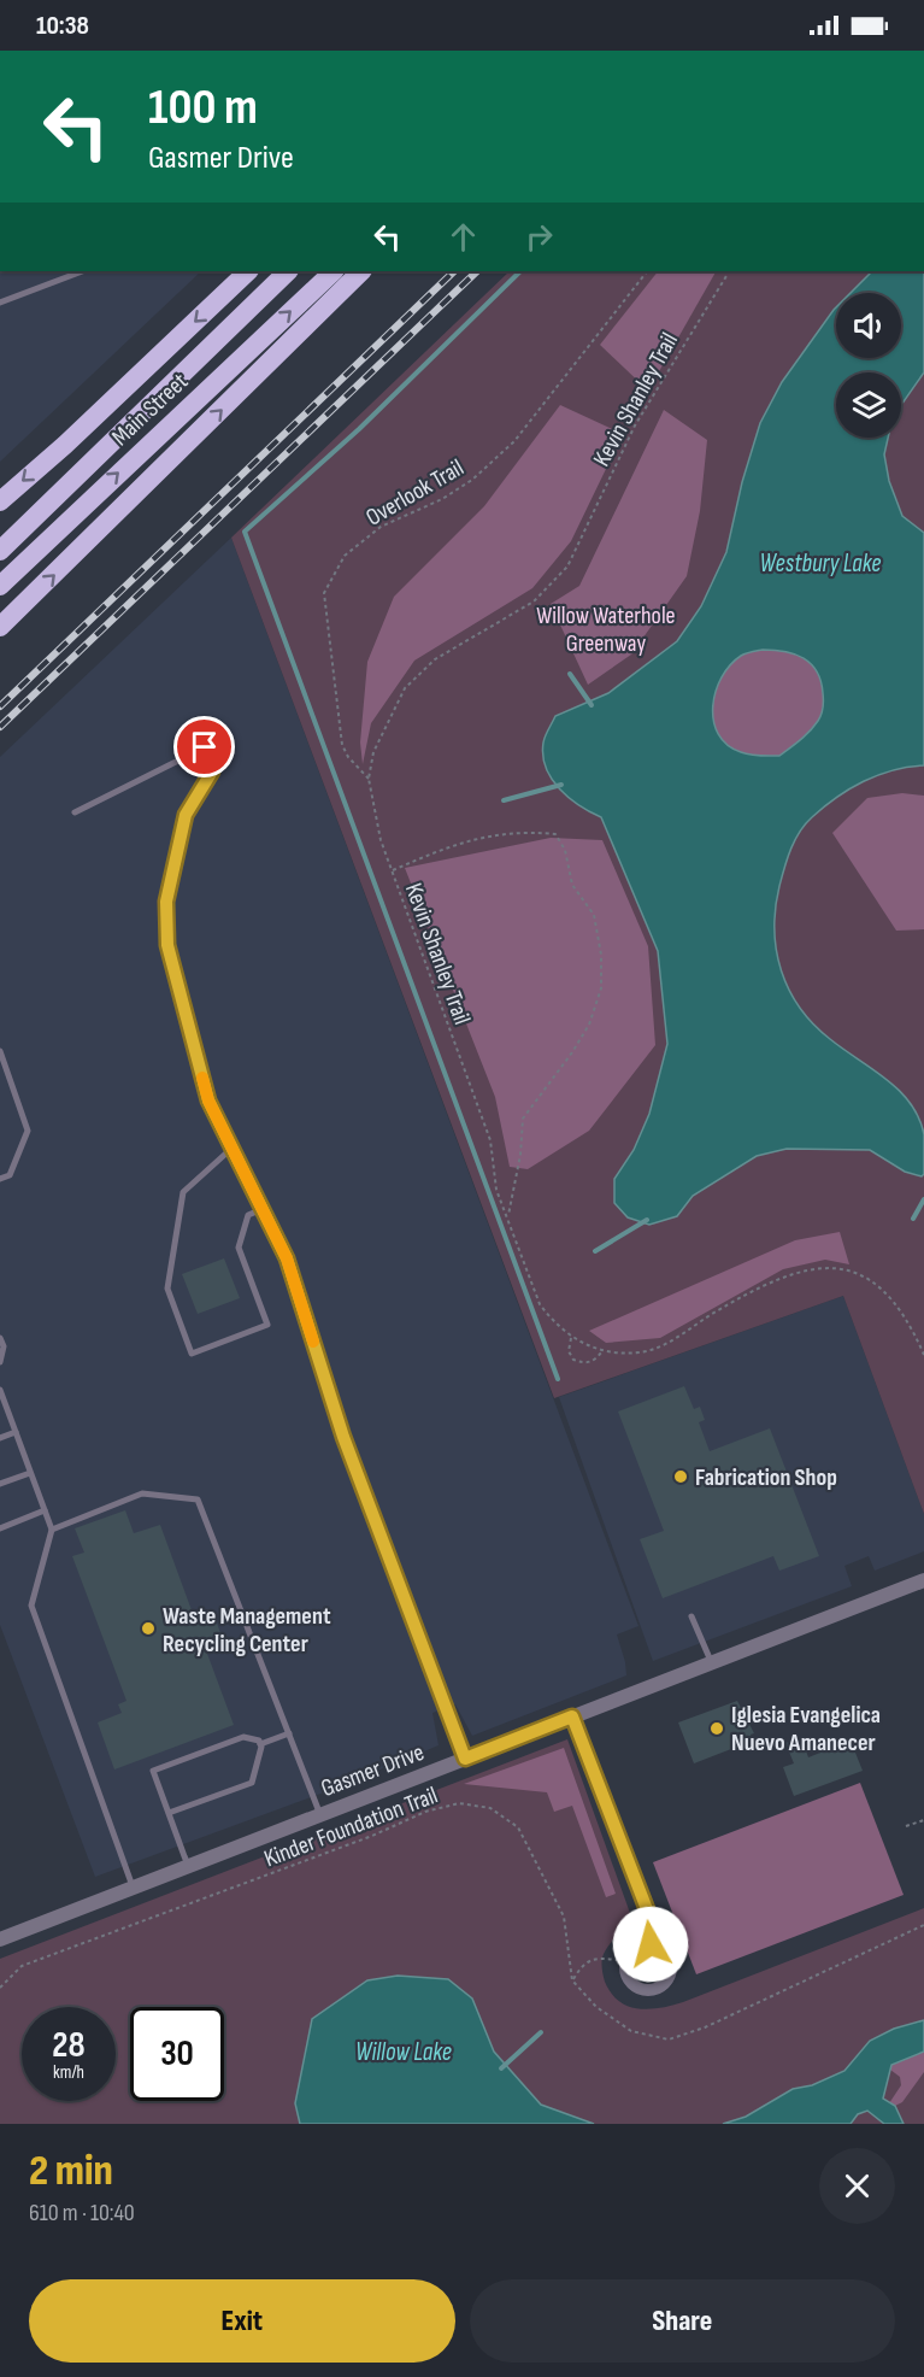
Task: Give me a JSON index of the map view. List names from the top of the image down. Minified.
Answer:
{"streets":{"highway":["Main Street"],"street":["Gasmer Drive"],"path":["Kevin Shanley Trail","Overlook Trail","Kinder Foundation Trail"]},"crossings":[["Kevin Shanley Trail","Overlook Trail"]],"water":["Westbury Lake","Willow Lake"],"parks":["Willow Waterhole Greenway"],"places":["Fabrication Shop","Waste Management Recycling Center","Iglesia Evangelica Nuevo Amanecer"],"page":{"status":"10:38","turn":["100 m","Gasmer Drive"],"speed":"28 km/h","limit":"30","heading":["2 min","610 m · 10:40"],"buttons":["Exit","Share"]}}
